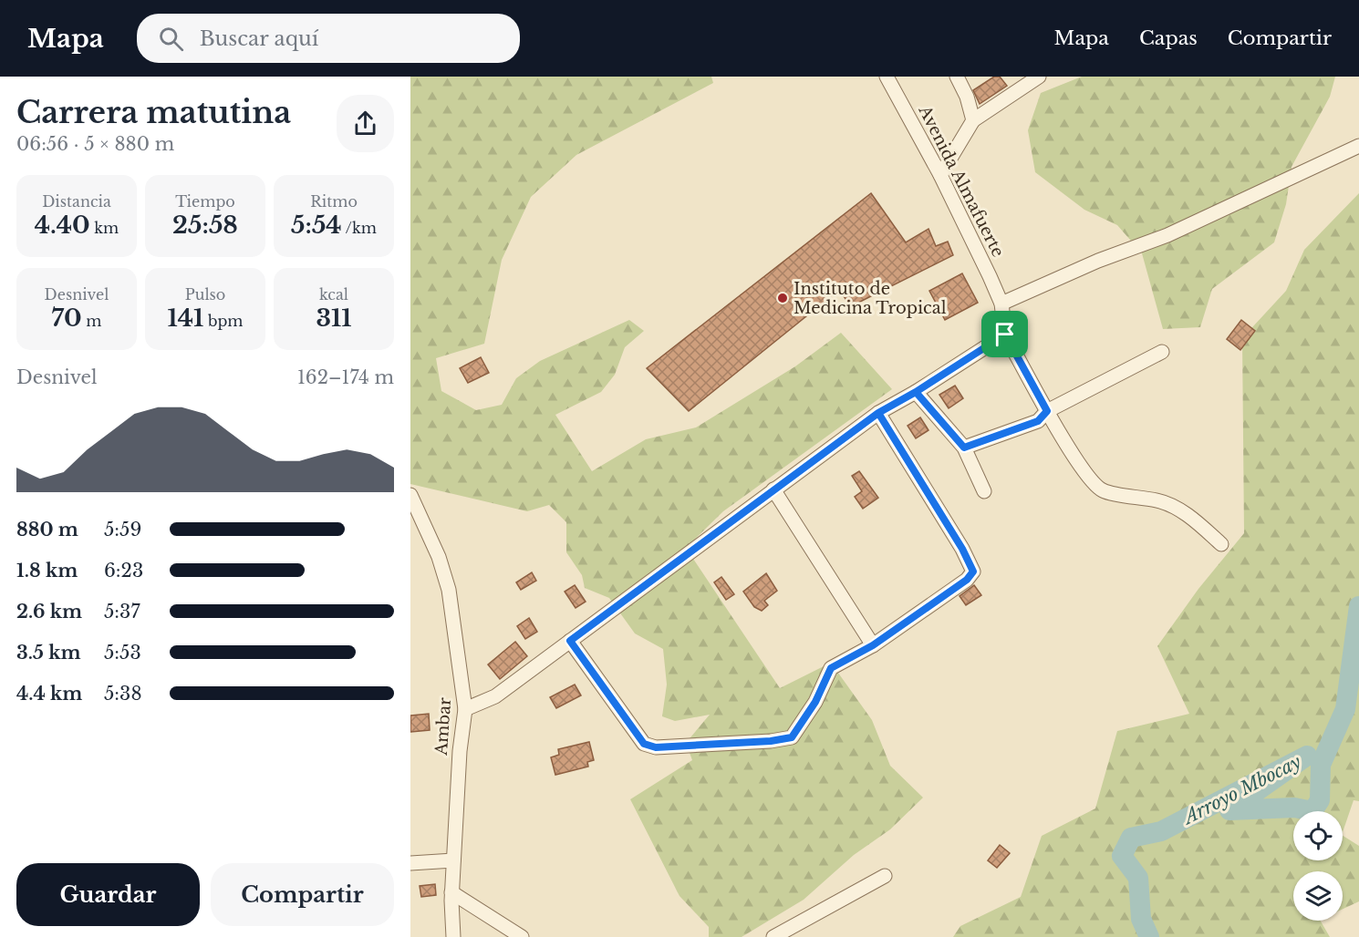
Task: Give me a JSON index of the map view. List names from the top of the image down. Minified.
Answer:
{"streets":{"street":["Avenida Almafuerte","Ambar"]},"water":["Arroyo Mbocay"],"places":["Instituto de Medicina Tropical"],"page":{"header":"Mapa","search":"Buscar aquí","nav":["Mapa","Capas","Compartir"],"heading":["Carrera matutina","06:56 · 5 × 880 m"],"stats":[["Distancia","4.40 km"],["Tiempo","25:58"],["Ritmo","5:54 /km"],["Desnivel","70 m"],["Pulso","141 bpm"],["kcal","311"]],"chart":["Desnivel","162–174 m"],"list":[{"name":"880 m","note":"5:59"},{"name":"1.8 km","note":"6:23"},{"name":"2.6 km","note":"5:37"},{"name":"3.5 km","note":"5:53"},{"name":"4.4 km","note":"5:38"}],"buttons":["Guardar","Compartir"]}}
